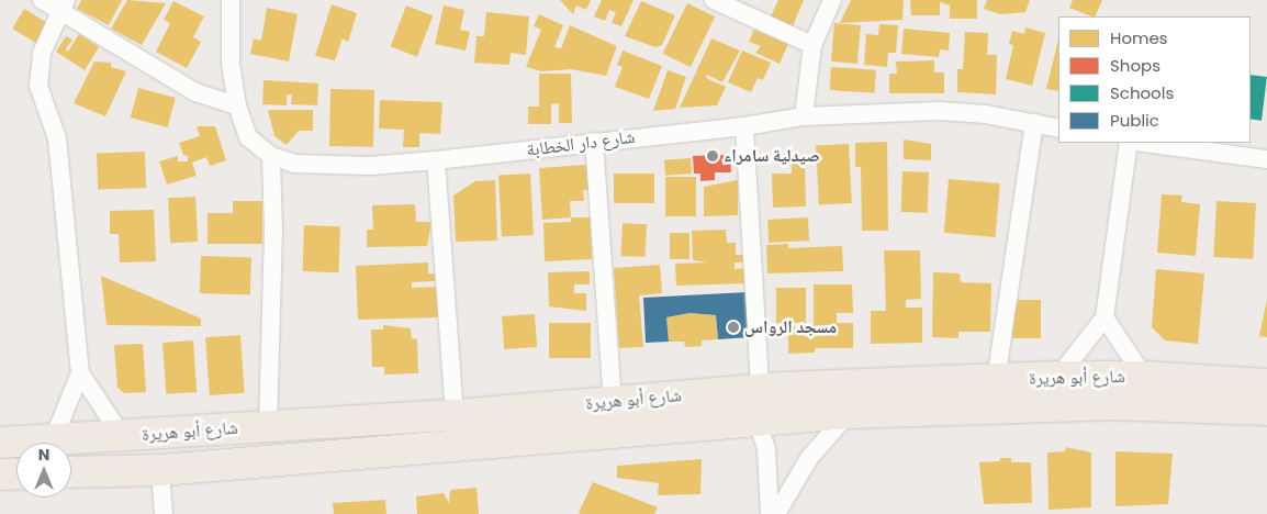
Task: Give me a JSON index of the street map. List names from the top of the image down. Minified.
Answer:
{"streets":{"highway":["شارع أبو هريرة"],"street":["شارع دار الخطابة"]},"places":["صيدلية سامراء","مسجد الرواس"],"legend":["Homes","Shops","Schools","Public"],"north":"top"}
